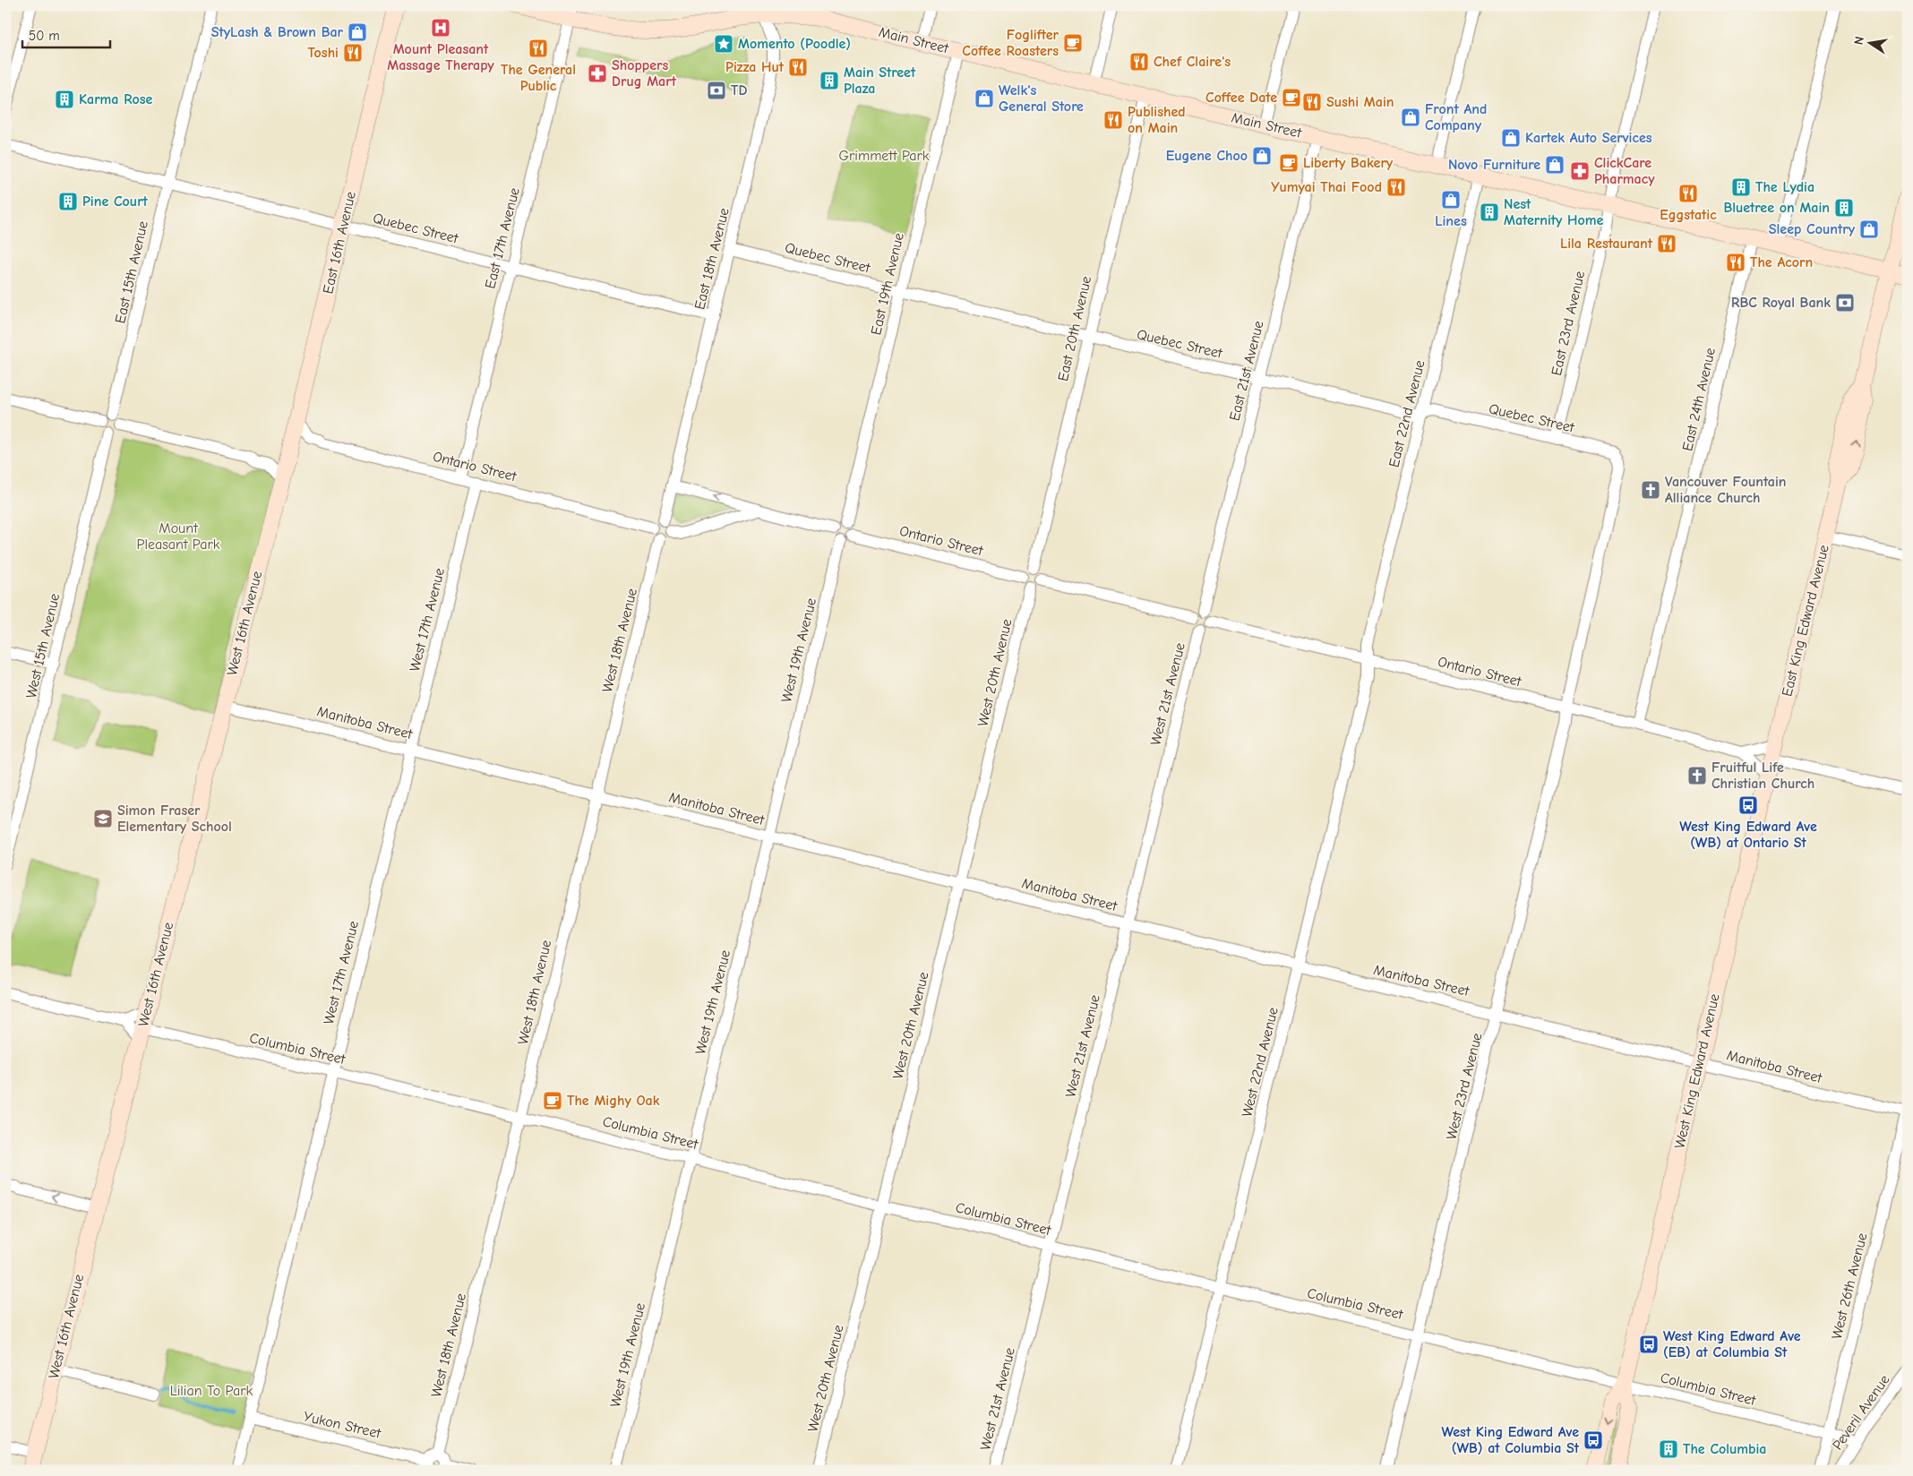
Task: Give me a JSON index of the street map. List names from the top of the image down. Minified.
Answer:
{"streets":{"main road":["Main Street","East 16th Avenue","East King Edward Avenue","West 16th Avenue","West King Edward Avenue"],"street":["Quebec Street","East 17th Avenue","East 18th Avenue","East 15th Avenue","East 19th Avenue","East 23rd Avenue","East 20th Avenue","East 21st Avenue","East 24th Avenue","East 22nd Avenue","Ontario Street","West 17th Avenue","West 18th Avenue","West 15th Avenue","West 19th Avenue","West 20th Avenue","West 21st Avenue","Manitoba Street","Columbia Street","West 22nd Avenue","West 23rd Avenue","West 26th Avenue","Peveril Avenue","Yukon Street"]},"crossings":[["Main Street","East 17th Avenue"],["Main Street","East 18th Avenue"],["Main Street","East 19th Avenue"],["Main Street","East 23rd Avenue"],["Main Street","East 20th Avenue"],["Main Street","East 21st Avenue"],["Main Street","East 24th Avenue"],["Main Street","East 22nd Avenue"],["Main Street","East King Edward Avenue"],["Quebec Street","East 17th Avenue"],["Quebec Street","East 16th Avenue"],["Quebec Street","East 18th Avenue"],["Quebec Street","East 15th Avenue"],["Quebec Street","East 19th Avenue"],["Quebec Street","East 23rd Avenue"],["Quebec Street","East 20th Avenue"],["Quebec Street","East 21st Avenue"],["Quebec Street","East 22nd Avenue"],["Quebec Street","Ontario Street"],["Quebec Street","West 23rd Avenue"],["East 17th Avenue","Ontario Street"],["East 16th Avenue","Ontario Street"],["East 16th Avenue","West 16th Avenue"],["East 18th Avenue","Ontario Street"],["East 18th Avenue","West 18th Avenue"],["East 15th Avenue","West 15th Avenue"],["East 19th Avenue","Ontario Street"],["East 19th Avenue","West 19th Avenue"],["East 20th Avenue","Ontario Street"],["East 20th Avenue","West 20th Avenue"],["East 21st Avenue","Ontario Street"],["East 21st Avenue","West 21st Avenue"],["East 24th Avenue","Ontario Street"],["East 22nd Avenue","Ontario Street"],["East 22nd Avenue","West 22nd Avenue"],["Ontario Street","West 17th Avenue"],["Ontario Street","East King Edward Avenue"],["Ontario Street","West 18th Avenue"],["Ontario Street","West 19th Avenue"],["Ontario Street","West 20th Avenue"],["Ontario Street","West 21st Avenue"],["Ontario Street","West 22nd Avenue"],["Ontario Street","West King Edward Avenue"],["Ontario Street","West 23rd Avenue"],["West 17th Avenue","Manitoba Street"],["West 17th Avenue","Columbia Street"],["West 17th Avenue","Yukon Street"],["East King Edward Avenue","West King Edward Avenue"],["West 16th Avenue","Manitoba Street"],["West 16th Avenue","Columbia Street"],["West 18th Avenue","Manitoba Street"],["West 18th Avenue","Columbia Street"],["West 19th Avenue","Manitoba Street"],["West 19th Avenue","Columbia Street"],["West 20th Avenue","Manitoba Street"],["West 20th Avenue","Columbia Street"],["West 21st Avenue","Manitoba Street"],["West 21st Avenue","Columbia Street"],["Manitoba Street","West 22nd Avenue"],["Manitoba Street","West King Edward Avenue"],["Manitoba Street","West 23rd Avenue"],["Manitoba Street","West 26th Avenue"],["Columbia Street","West 22nd Avenue"],["Columbia Street","West King Edward Avenue"],["Columbia Street","West 23rd Avenue"],["Columbia Street","West 26th Avenue"],["Columbia Street","Peveril Avenue"]],"parks":["Grimmett Park","Mount Pleasant Park","Lilian To Park"],"places":{"hospital":["Mount Pleasant Massage Therapy"],"shop":["StyLash & Brown Bar","Welk's General Store","Front And Company","Kartek Auto Services","Eugene Choo","Novo Furniture","Lines","Sleep Country"],"cafe":["Foglifter Coffee Roasters","Coffee Date","Liberty Bakery","The Mighy Oak"],"place":["Momento (Poodle)"],"restaurant":["The General Public","Toshi","Chef Claire's","Pizza Hut","Sushi Main","Published on Main","Yumyai Thai Food","Eggstatic","Lila Restaurant","The Acorn"],"pharmacy":["Shoppers Drug Mart","ClickCare Pharmacy"],"building":["Main Street Plaza","Karma Rose","The Lydia","Pine Court","Bluetree on Main","Nest Maternity Home","The Columbia"],"bank":["TD","RBC Royal Bank"],"church":["Vancouver Fountain Alliance Church","Fruitful Life Christian Church"],"bus stop":["West King Edward Ave (WB) at Ontario St","West King Edward Ave (EB) at Columbia St","West King Edward Ave (WB) at Columbia St"],"school or university":["Simon Fraser Elementary School"]},"scale_bar":"50 m","north":"left"}
